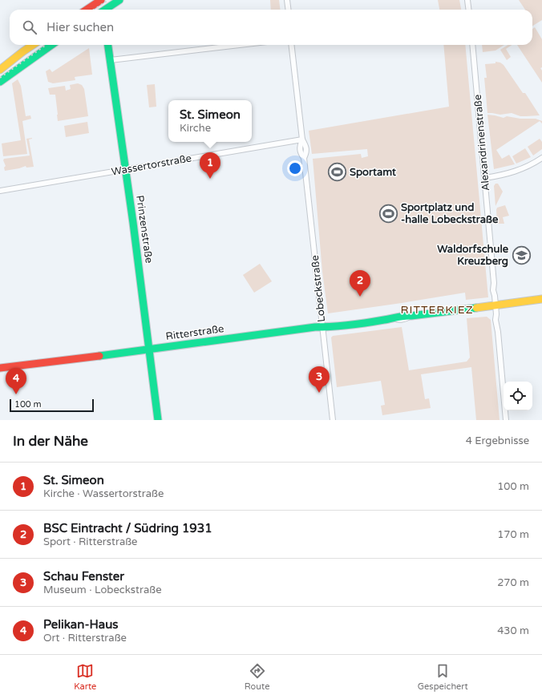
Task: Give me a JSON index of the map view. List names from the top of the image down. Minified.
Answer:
{"streets":{"main road":["Prinzenstraße","Ritterstraße"],"street":["Alexandrinenstraße","Wassertorstraße","Lobeckstraße"]},"crossings":[["Alexandrinenstraße","Ritterstraße"],["Wassertorstraße","Prinzenstraße"],["Wassertorstraße","Lobeckstraße"],["Prinzenstraße","Ritterstraße"],["Lobeckstraße","Ritterstraße"]],"districts":["RITTERKIEZ"],"places":{"sports":["Sportamt","Sportplatz und -halle Lobeckstraße"],"school or university":["Waldorfschule Kreuzberg"]},"scale_bar":"100 m","page":{"search":"Hier suchen","popup":["St. Simeon","Kirche"],"pins":["1","2","3","4"],"scale":"100 m","heading":["In der Nähe","4 Ergebnisse"],"list":[{"mark":"1","name":"St. Simeon","note":"Kirche · Wassertorstraße","value":"100 m"},{"mark":"2","name":"BSC Eintracht / Südring 1931","note":"Sport · Ritterstraße","value":"170 m"},{"mark":"3","name":"Schau Fenster","note":"Museum · Lobeckstraße","value":"270 m"},{"mark":"4","name":"Pelikan-Haus","note":"Ort · Ritterstraße","value":"430 m"}],"nav":["Karte","Route","Gespeichert"]}}
